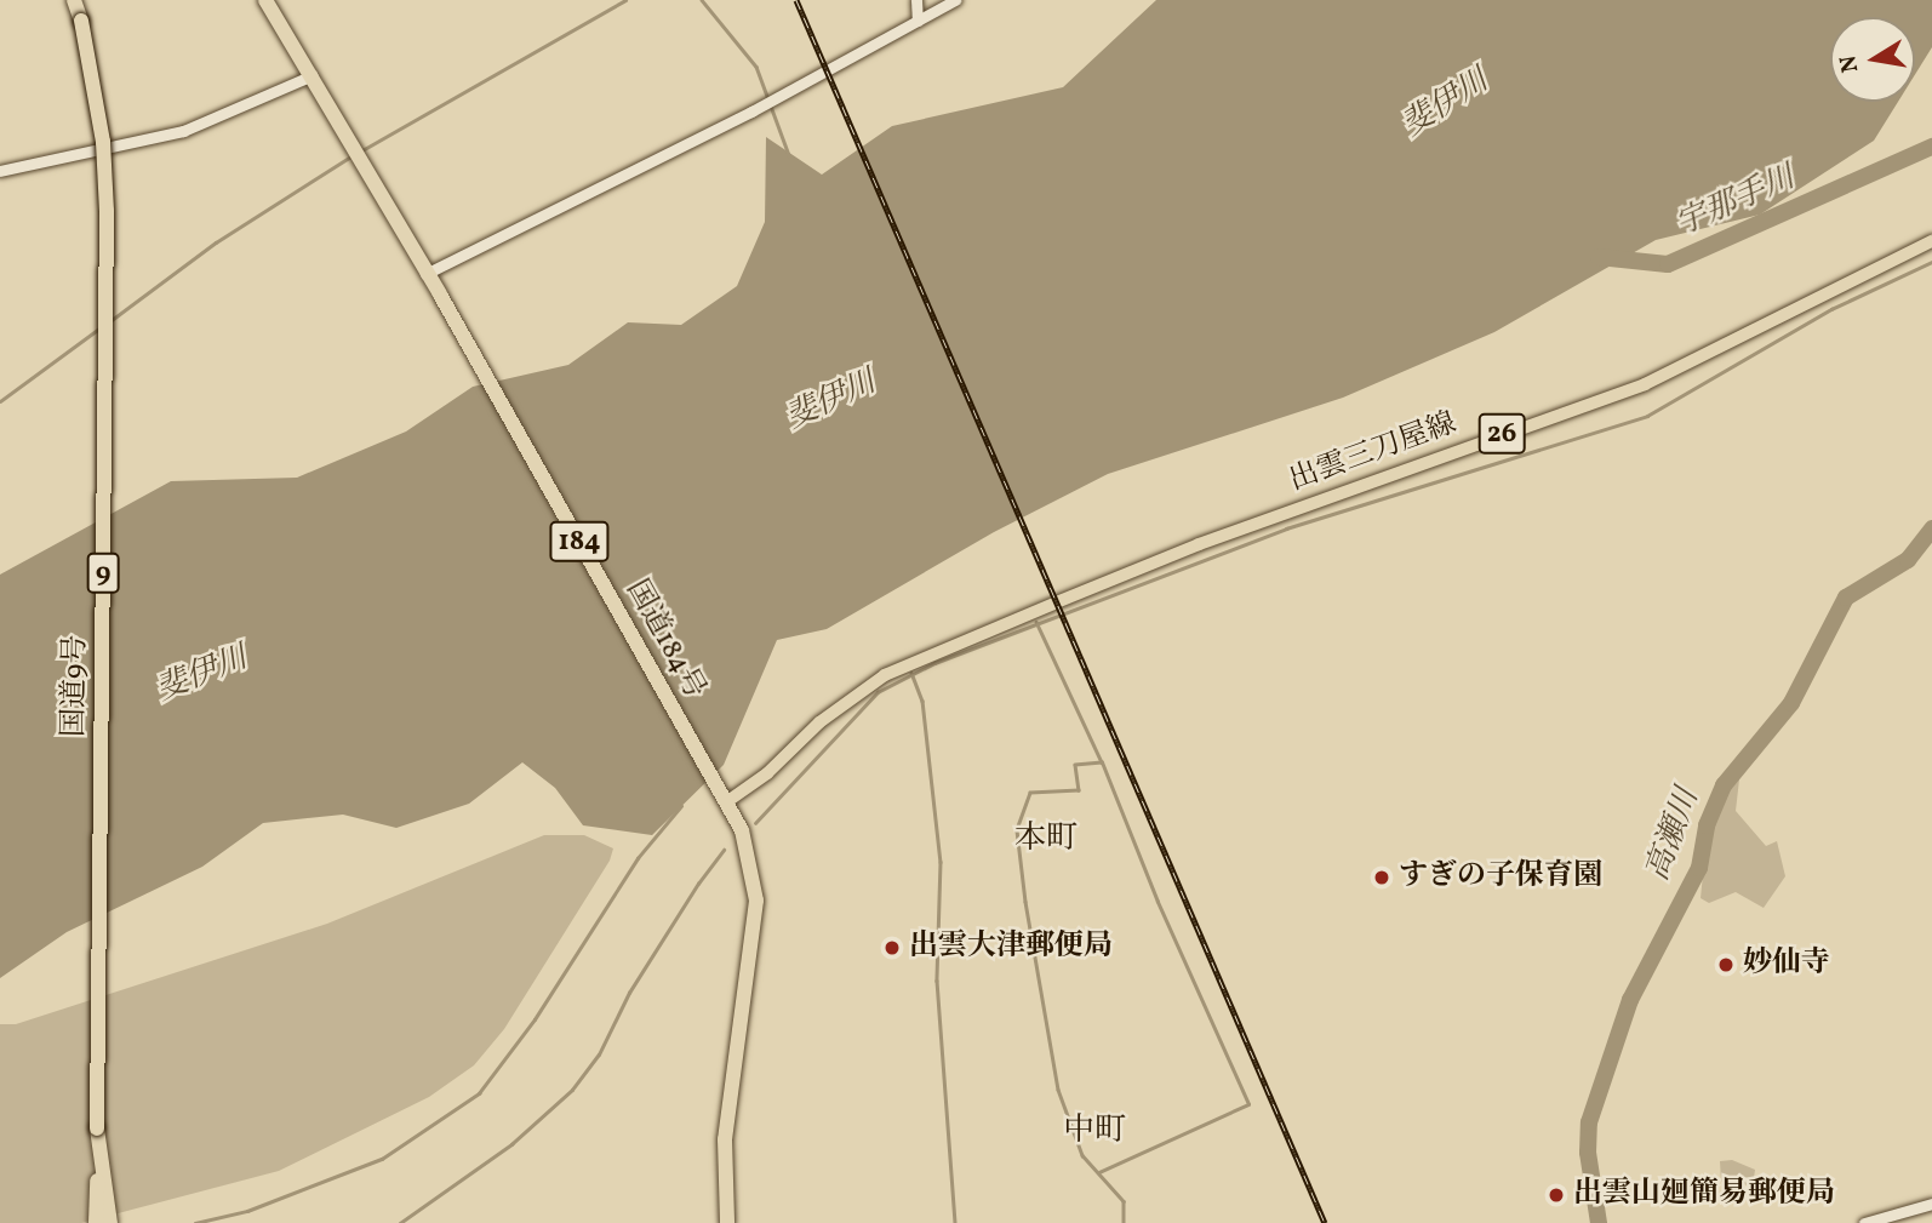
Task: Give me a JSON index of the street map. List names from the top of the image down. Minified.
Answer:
{"streets":{"highway":["184","9","国道184号","国道9号"],"main road":["26","出雲三刀屋線"]},"crossings":[["出雲三刀屋線","国道184号"],["9","国道9号"]],"districts":["本町","中町"],"water":["斐伊川","宇那手川","高瀬川"],"places":["すぎの子保育園","出雲大津郵便局","妙仙寺","出雲山廻簡易郵便局"],"north":"left"}
